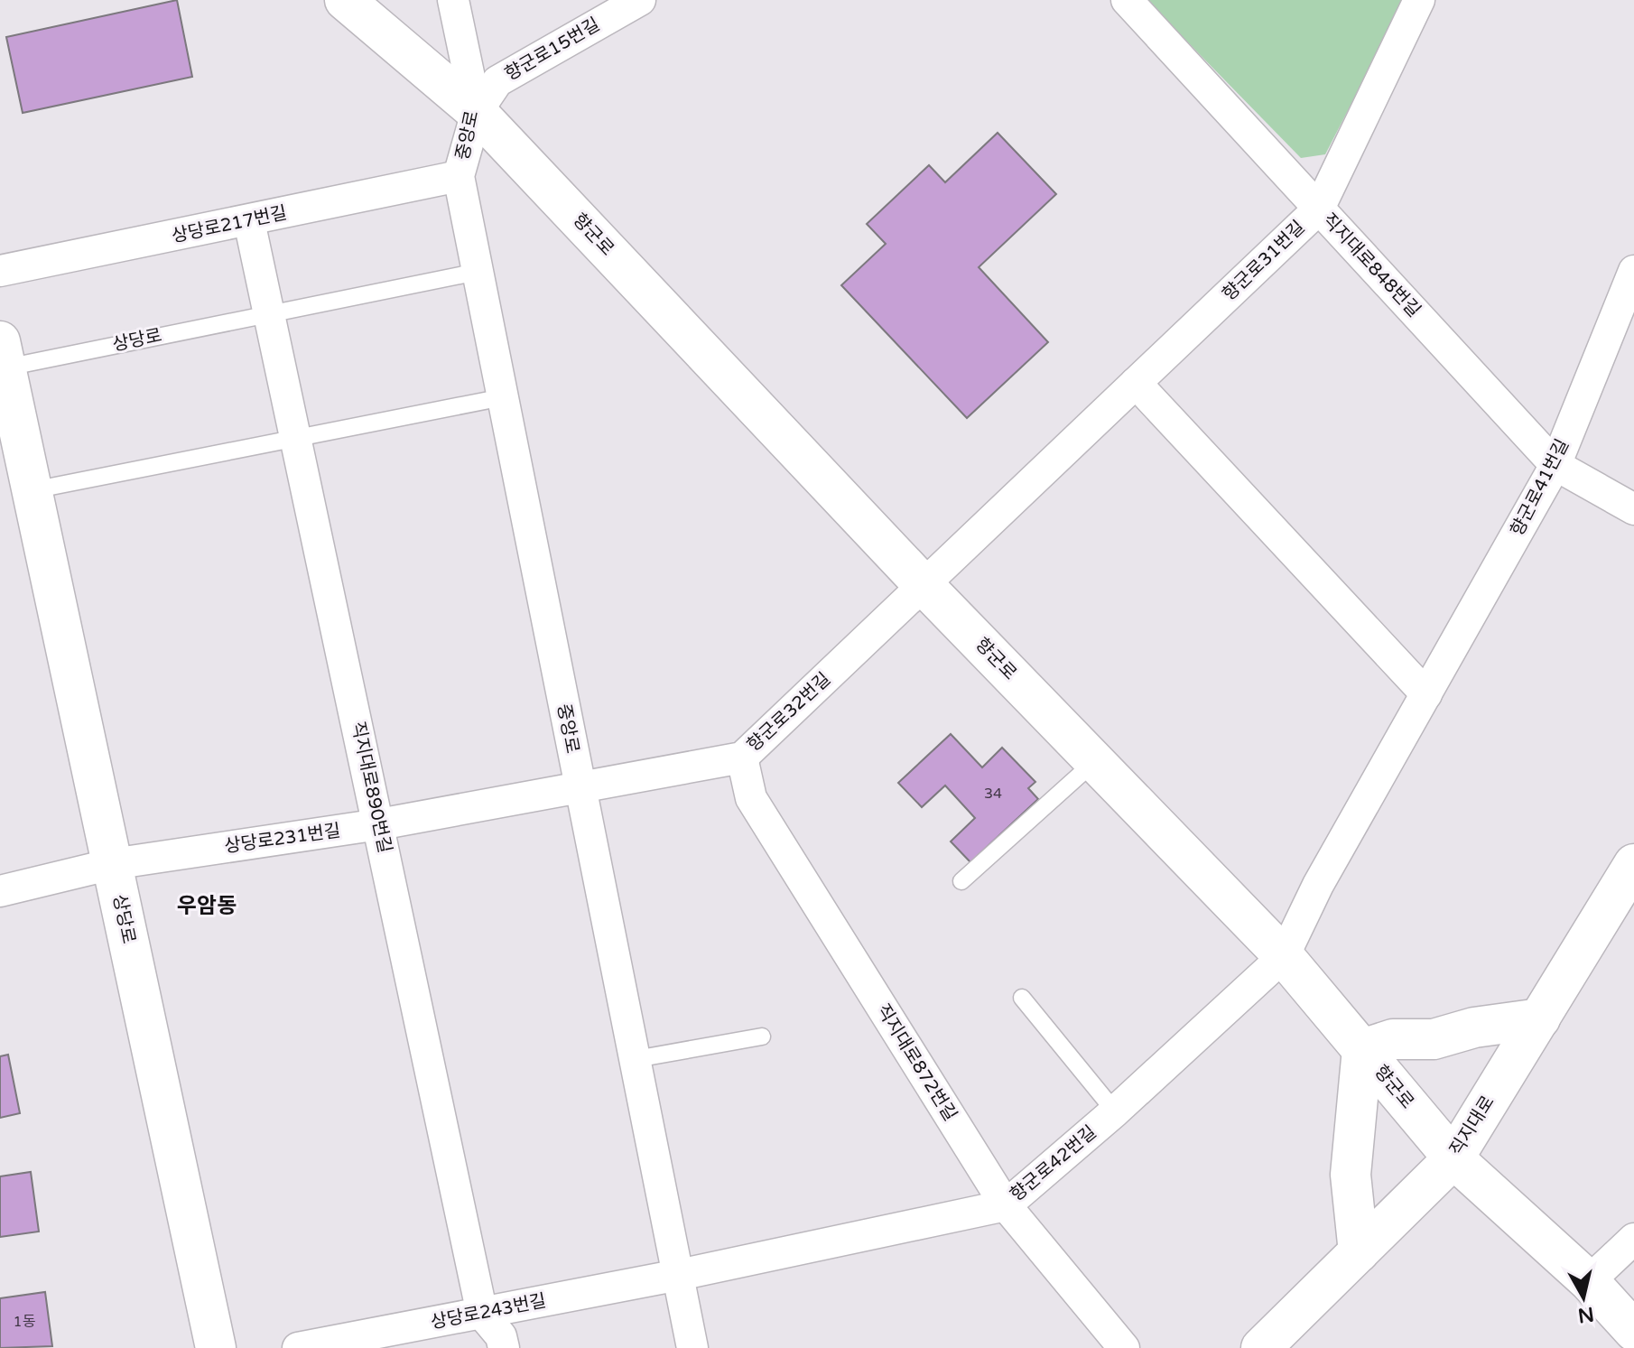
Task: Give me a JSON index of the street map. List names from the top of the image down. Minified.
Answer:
{"streets":{"street":["향군로15번길","중앙로","상당로217번길","향군로","향군로31번길","직지대로848번길","상당로","향군로41번길","향군로32번길","직지대로890번길","상당로231번길","직지대로872번길","직지대로","향군로42번길","상당로243번길"]},"crossings":[["향군로15번길","중앙로"],["향군로15번길","향군로"],["중앙로","상당로217번길"],["중앙로","향군로"],["중앙로","향군로32번길"],["중앙로","상당로231번길"],["중앙로","향군로42번길"],["중앙로","상당로243번길"],["상당로217번길","직지대로890번길"],["향군로","향군로31번길"],["향군로","향군로41번길"],["향군로","향군로32번길"],["향군로","직지대로"],["향군로","향군로42번길"],["향군로31번길","직지대로848번길"],["향군로31번길","향군로32번길"],["직지대로848번길","향군로41번길"],["상당로","직지대로890번길"],["상당로","상당로231번길"],["향군로41번길","향군로42번길"],["향군로32번길","상당로231번길"],["향군로32번길","직지대로872번길"],["직지대로890번길","상당로231번길"],["직지대로890번길","상당로243번길"],["직지대로872번길","향군로42번길"],["향군로42번길","상당로243번길"]],"districts":["우암동"],"house_numbers":["34","1동"],"north":"bottom"}
